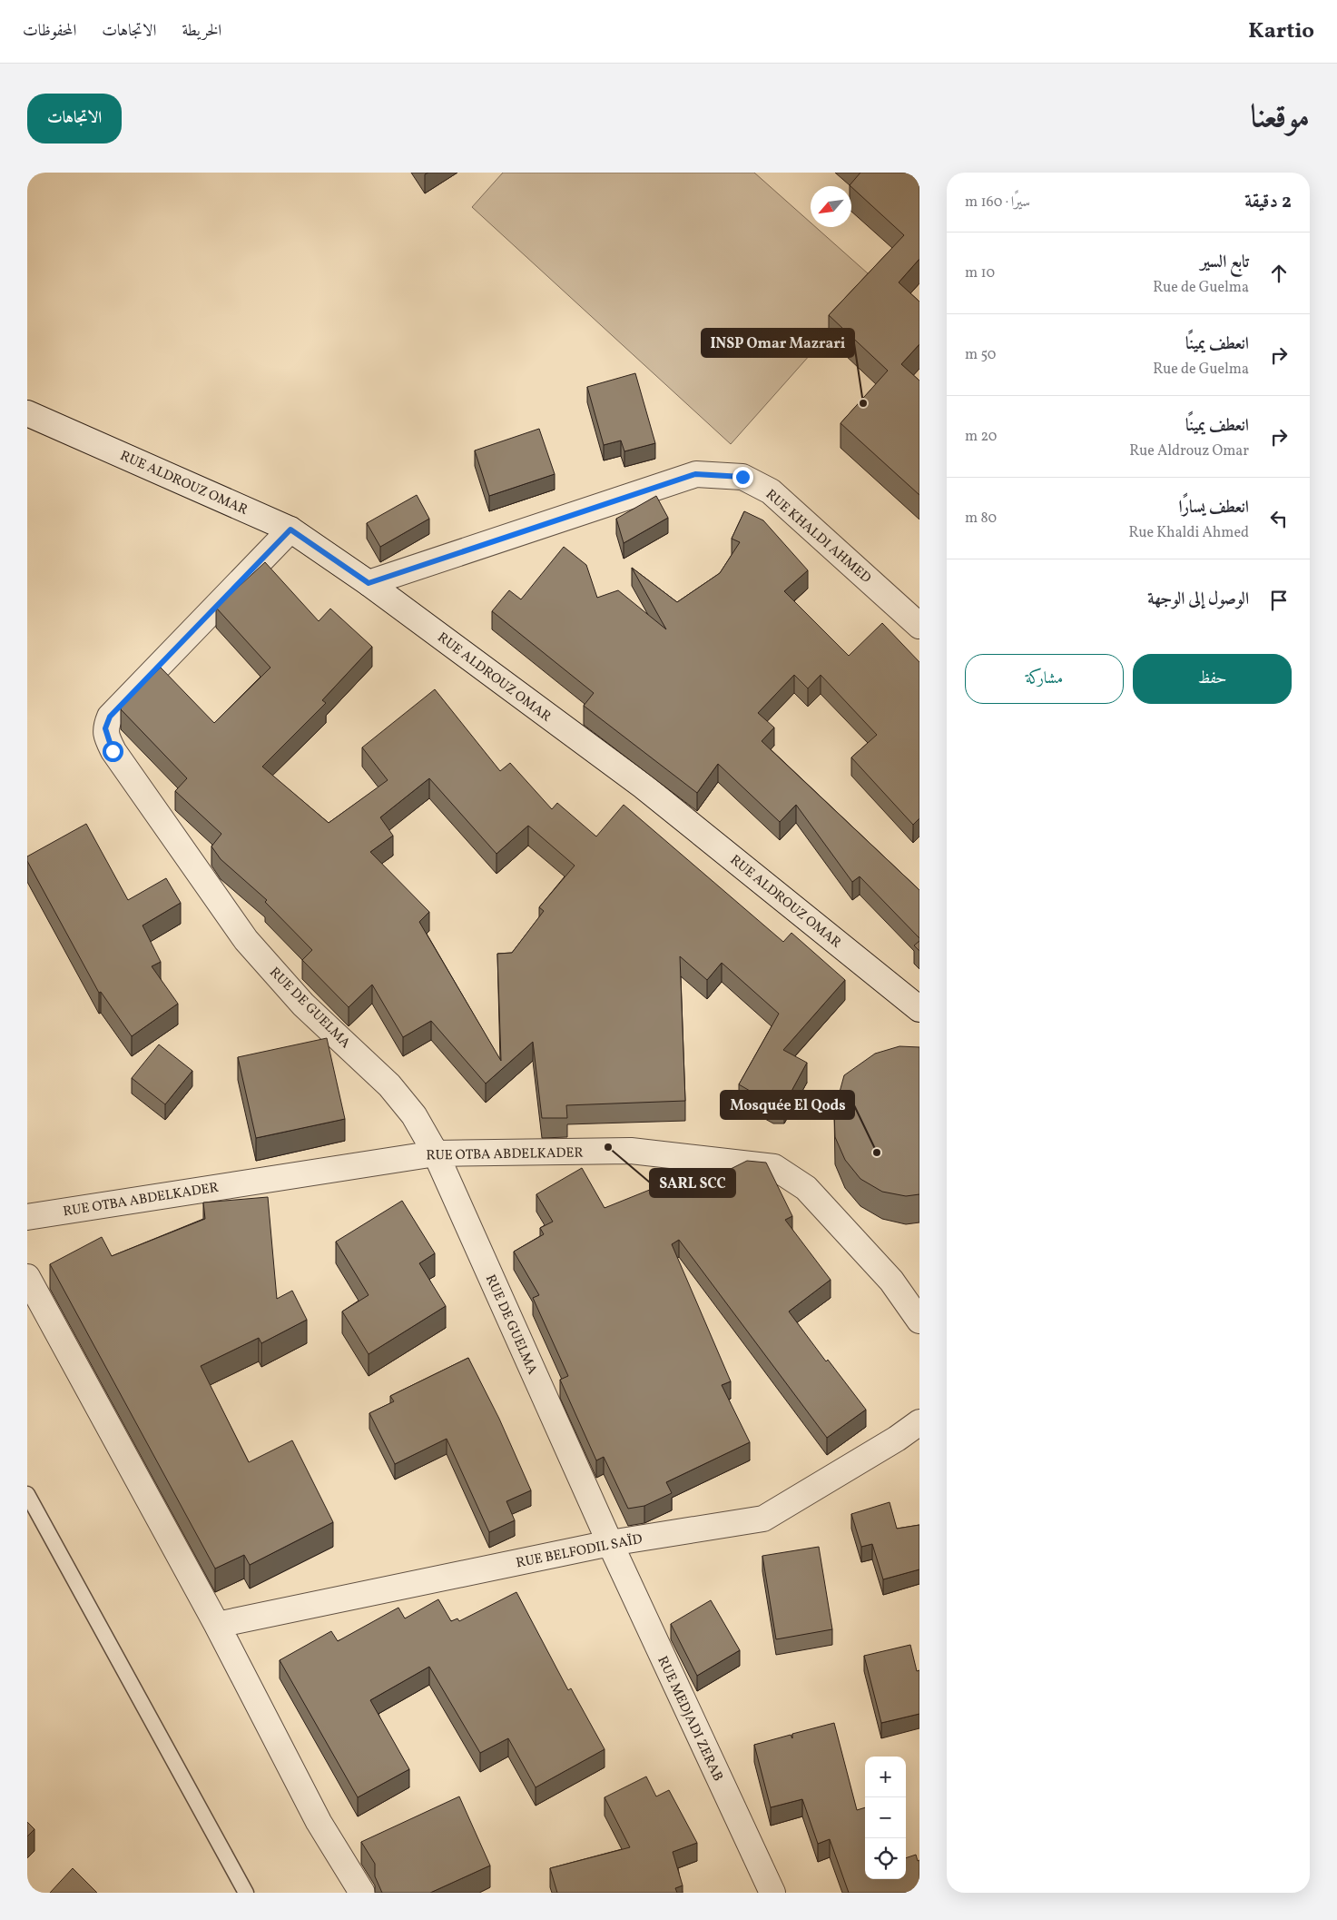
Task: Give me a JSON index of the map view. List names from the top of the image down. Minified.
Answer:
{"streets":{"street":["RUE ALDROUZ OMAR","RUE KHALDI AHMED","RUE DE GUELMA","RUE OTBA ABDELKADER","RUE BELFODIL SAÏD","RUE MEDJADI ZERAB"]},"crossings":[["RUE ALDROUZ OMAR","RUE KHALDI AHMED"],["RUE ALDROUZ OMAR","RUE DE GUELMA"],["RUE DE GUELMA","RUE OTBA ABDELKADER"],["RUE DE GUELMA","RUE BELFODIL SAÏD"],["RUE DE GUELMA","RUE MEDJADI ZERAB"],["RUE BELFODIL SAÏD","RUE MEDJADI ZERAB"]],"places":["INSP Omar Mazrari","SARL SCC","Mosquée El Qods"],"north":"bottom left","page":{"header":"Kartio","nav":["الخريطة","الاتجاهات","المحفوظات"],"title":"موقعنا","buttons":["الاتجاهات",["حفظ","مشاركة"]],"heading":["2 دقيقة","سيرًا · 160 m"],"list":[["تابع السير","Rue de Guelma","10 m"],["انعطف يمينًا","Rue de Guelma","50 m"],["انعطف يمينًا","Rue Aldrouz Omar","20 m"],["انعطف يسارًا","Rue Khaldi Ahmed","80 m"],"الوصول إلى الوجهة"],"map_buttons":["+","−"]}}
